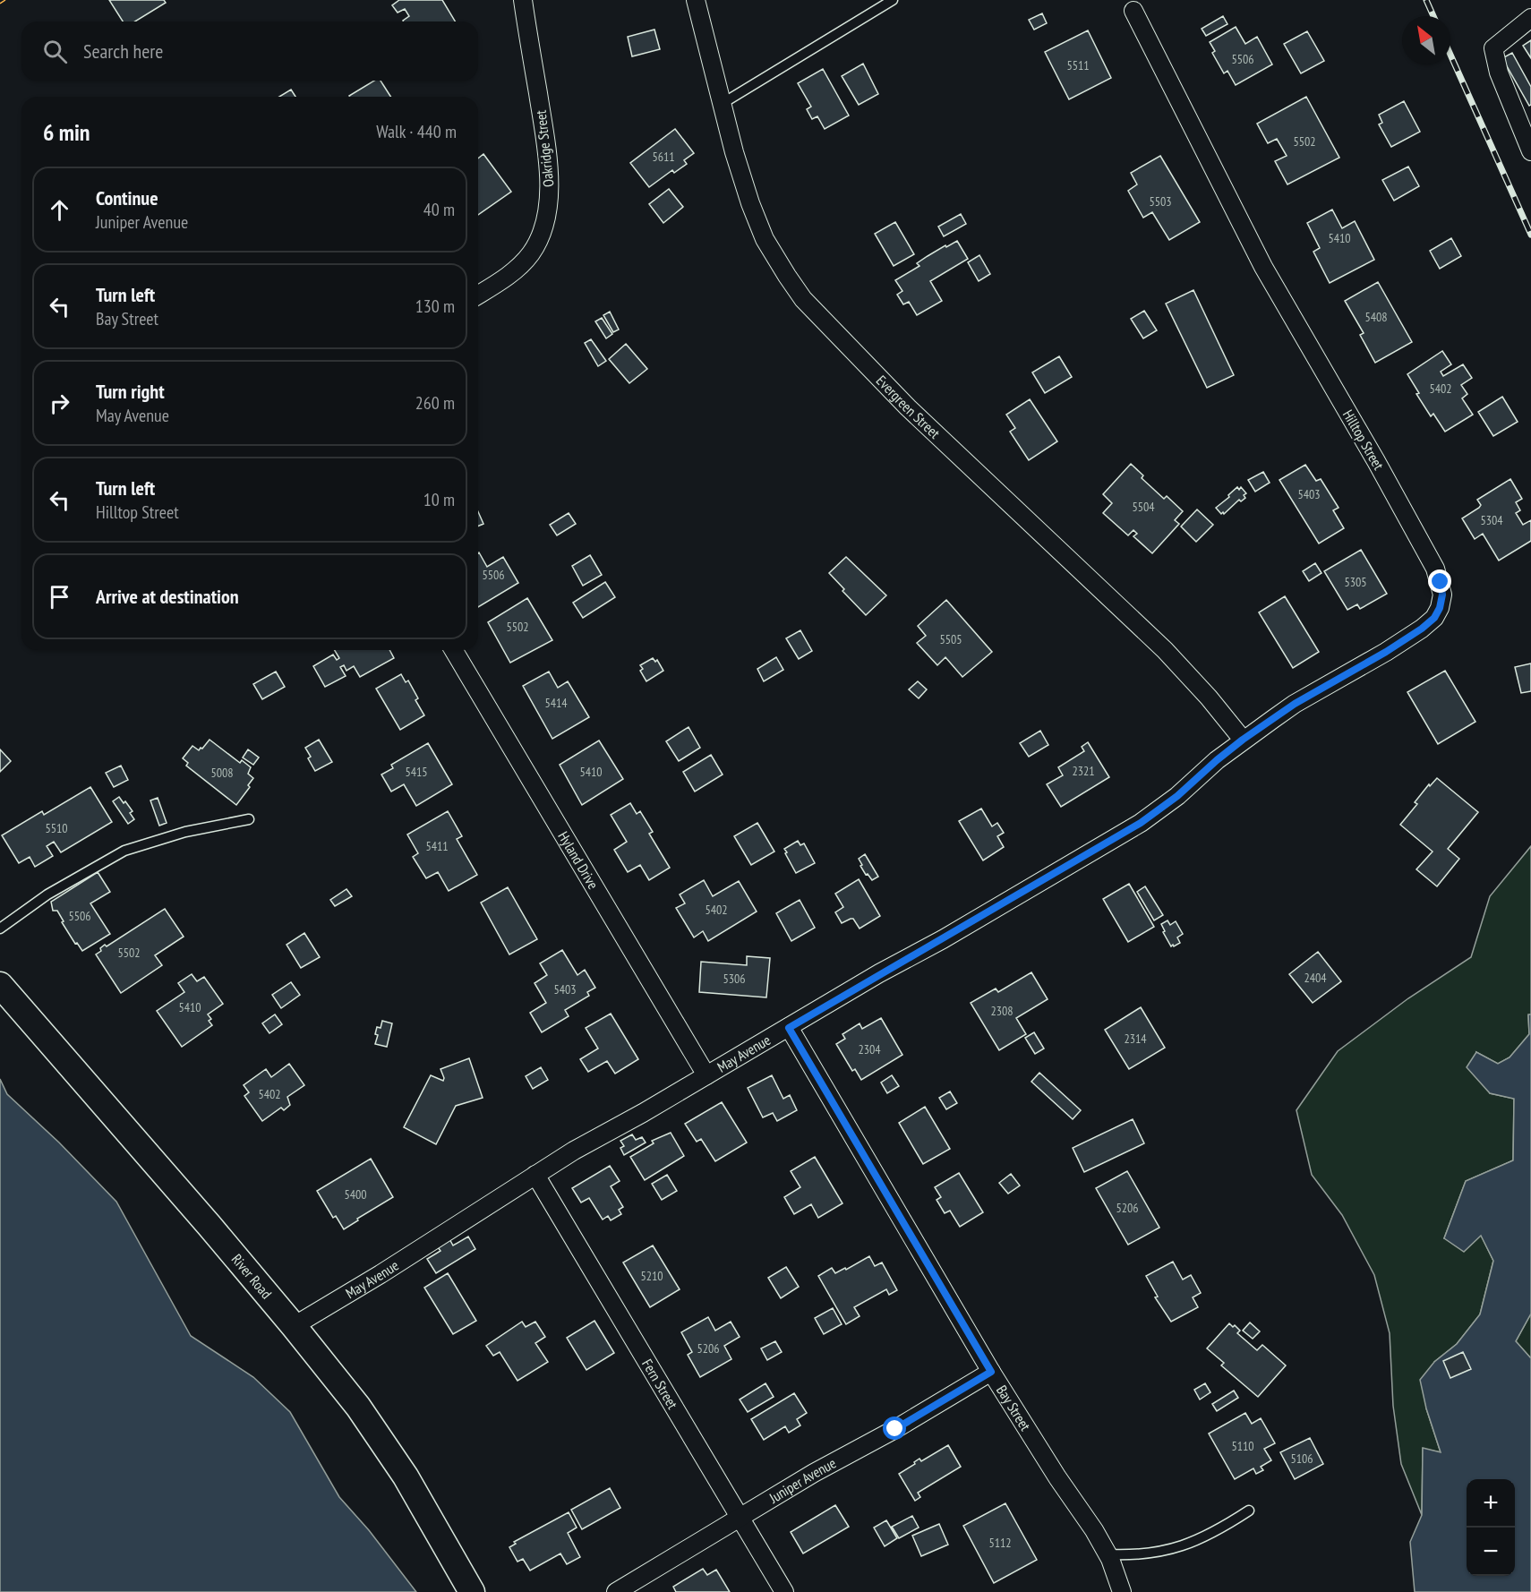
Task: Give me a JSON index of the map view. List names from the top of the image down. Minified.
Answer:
{"streets":{"street":["Oakridge Street","Evergreen Street","Hilltop Street","Hyland Drive","May Avenue","River Road","Fern Street","Bay Street","Juniper Avenue"]},"crossings":[["Evergreen Street","May Avenue"],["Hilltop Street","May Avenue"],["Hyland Drive","May Avenue"],["May Avenue","River Road"],["May Avenue","Fern Street"],["May Avenue","Bay Street"],["Fern Street","Juniper Avenue"],["Bay Street","Juniper Avenue"]],"house_numbers":["5506","5511","5502","5611","5503","5410","5408","5402","5403","5504","5304","5506","5305","5502","5505","5414","2321","5415","5410","5008","5510","5411","5402","5506","5502","2404","5306","5403","5410","2308","2314","2304","5402","5400","5206","5210","5206","5110","5106","5112"],"north":"top left","page":{"search":"Search here","heading":["6 min","Walk · 440 m"],"list":[["Continue","Juniper Avenue","40 m"],["Turn left","Bay Street","130 m"],["Turn right","May Avenue","260 m"],["Turn left","Hilltop Street","10 m"],"Arrive at destination"],"map_buttons":["+","−"]}}
